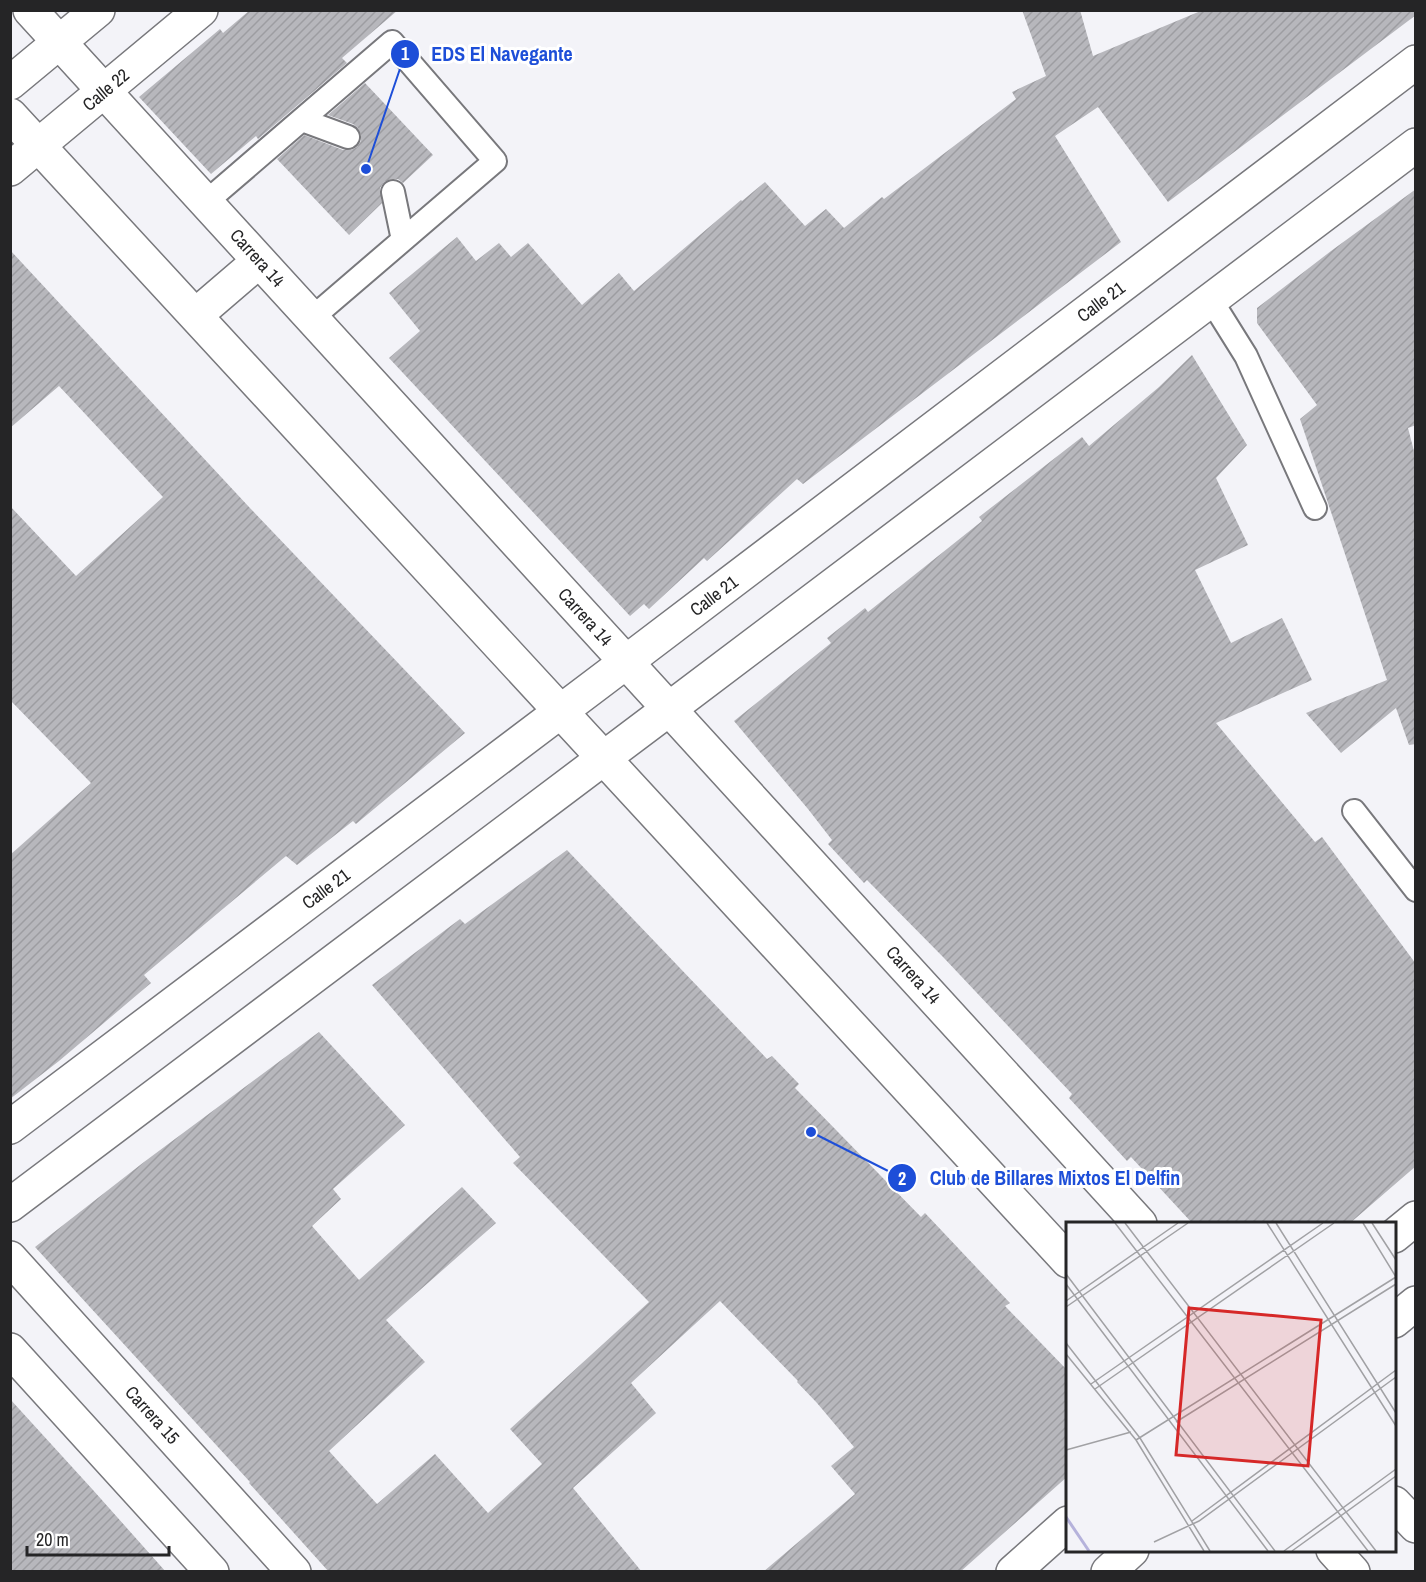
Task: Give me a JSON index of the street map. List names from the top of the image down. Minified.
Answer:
{"streets":{"street":["Calle 22","Carrera 14","Calle 21","Carrera 15"]},"crossings":[["Calle 22","Carrera 14"],["Carrera 14","Calle 21"]],"places":["EDS El Navegante","Club de Billares Mixtos El Delfin"],"scale_bar":"20 m"}
